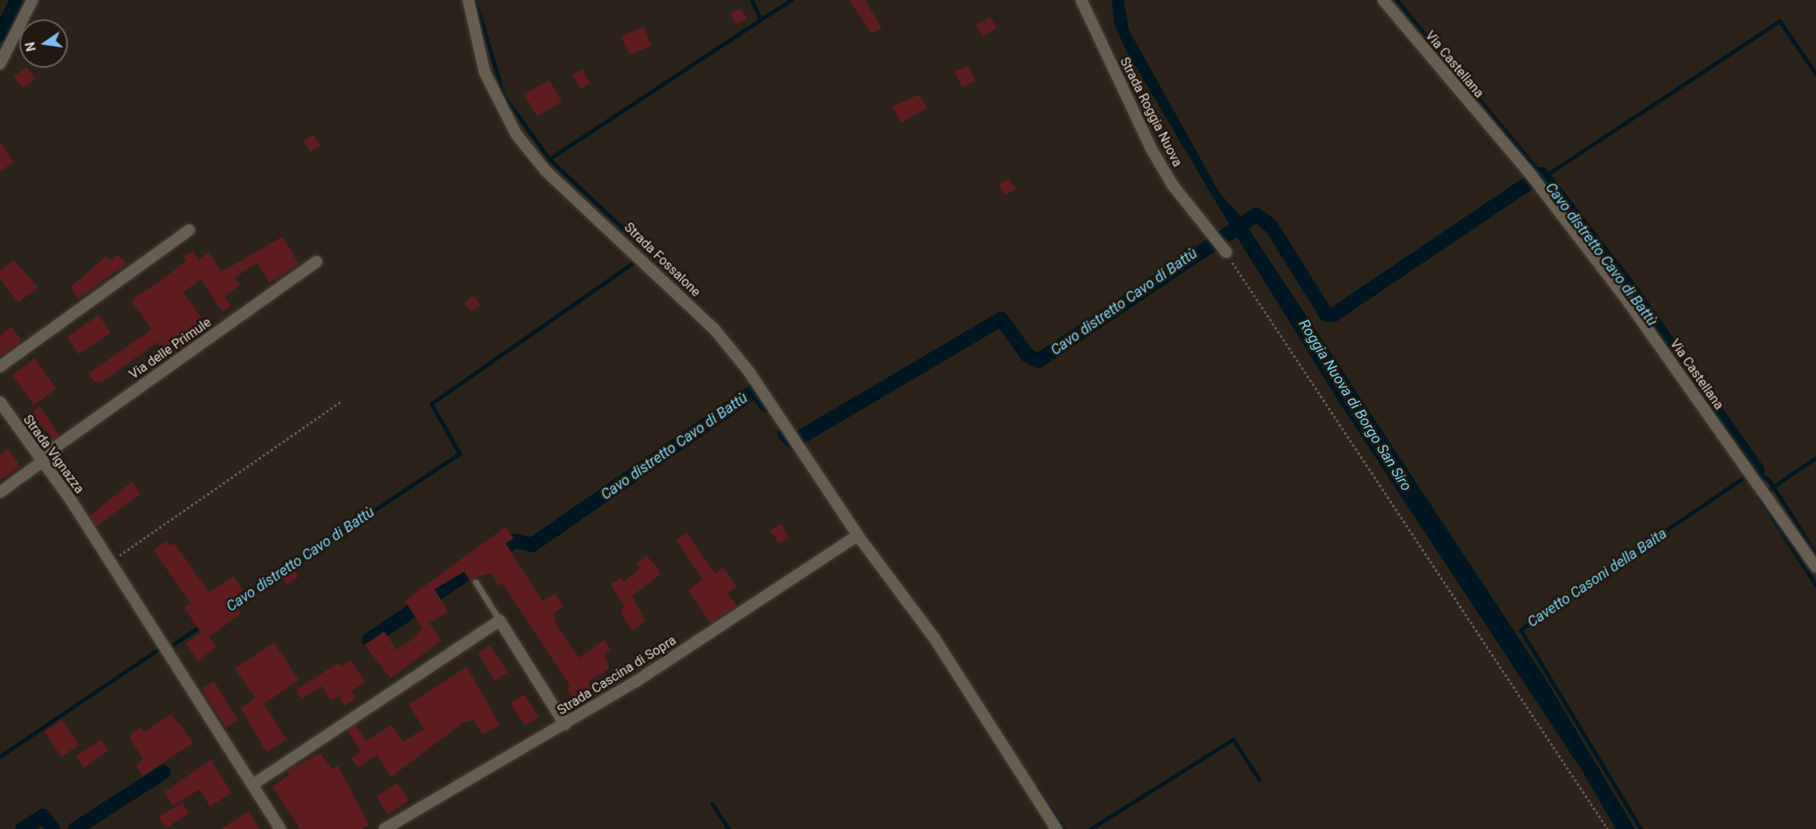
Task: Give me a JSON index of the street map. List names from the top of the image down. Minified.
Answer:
{"streets":{"street":["Via Castellana","Strada Roggia Nuova","Strada Fossalone","Via delle Primule","Strada Vignazza","Strada Cascina di Sopra"]},"crossings":[["Strada Fossalone","Strada Cascina di Sopra"],["Via delle Primule","Strada Vignazza"]],"water":["Cavo distretto Cavo di Battù","Roggia Nuova di Borgo San Siro","Cavetto Casoni della Baita"],"north":"left"}
